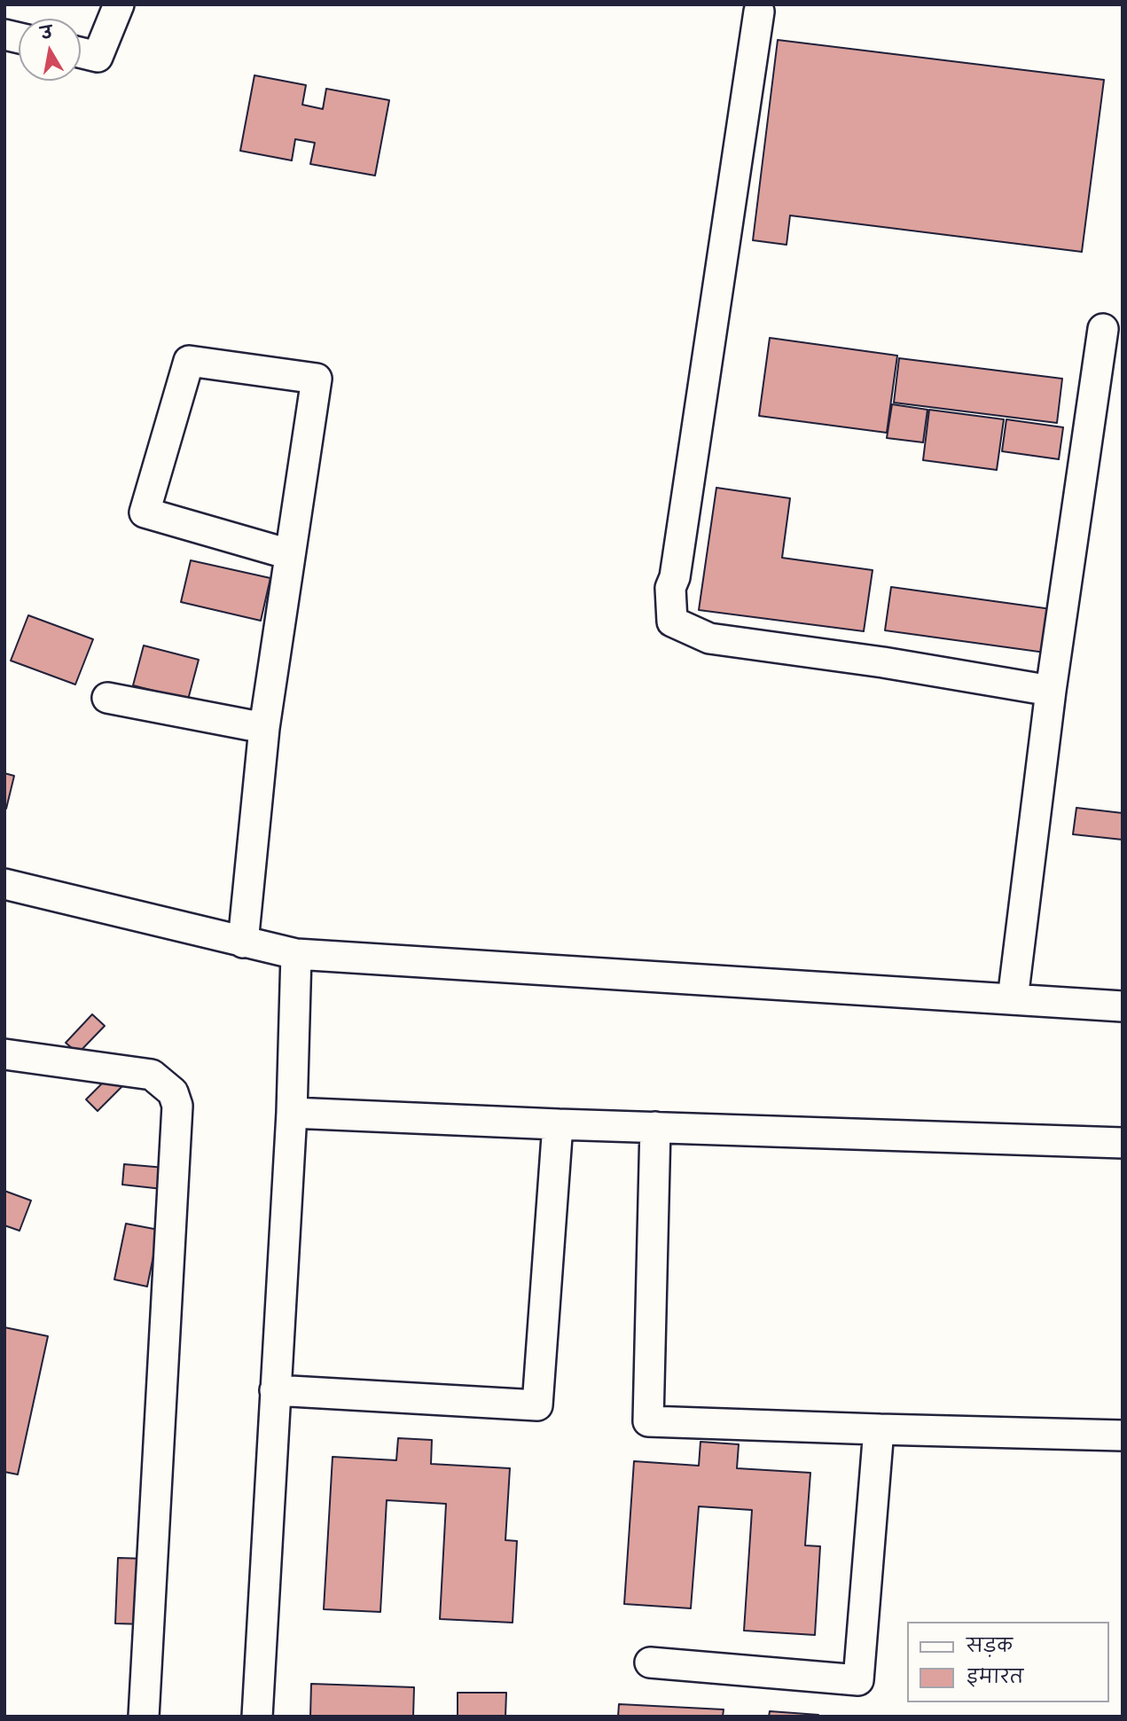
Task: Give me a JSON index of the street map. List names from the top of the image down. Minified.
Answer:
{"legend":["सड़क","इमारत"],"north":"top"}
